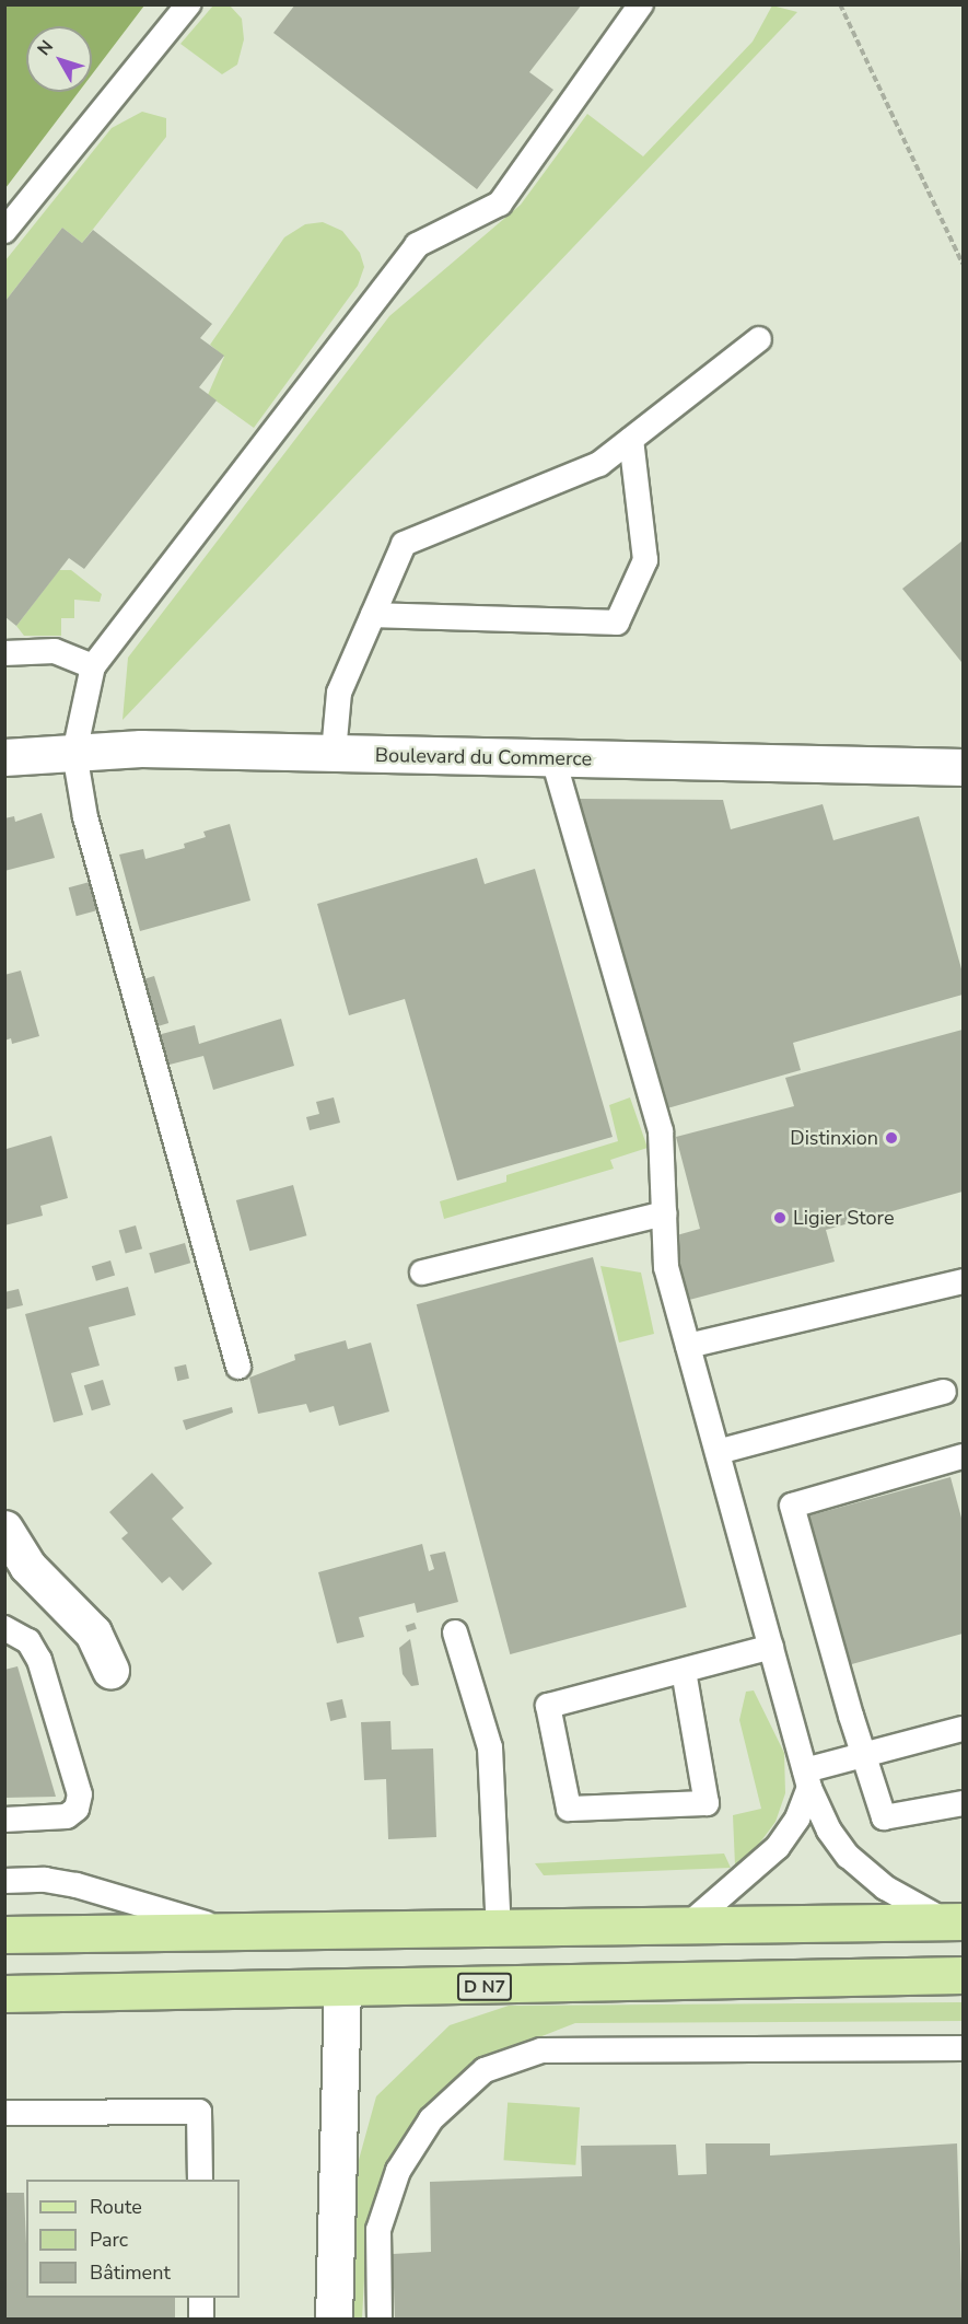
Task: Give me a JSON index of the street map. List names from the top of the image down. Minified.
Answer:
{"streets":{"main road":["D N7"],"street":["Boulevard du Commerce"]},"places":["Distinxion","Ligier Store"],"legend":["Route","Parc","Bâtiment"],"north":"top left"}
